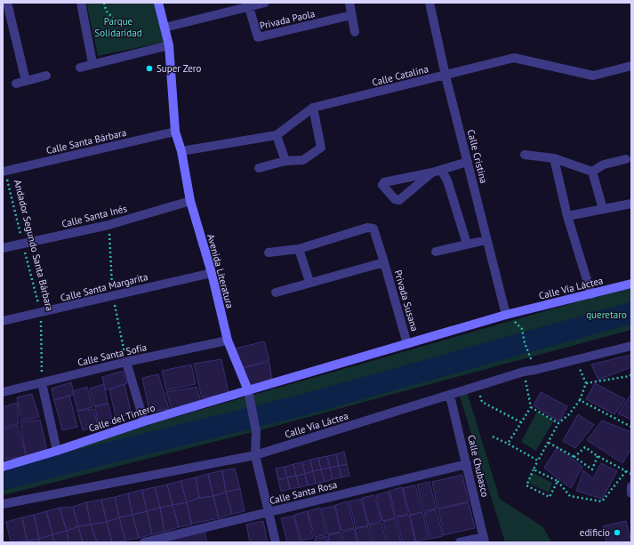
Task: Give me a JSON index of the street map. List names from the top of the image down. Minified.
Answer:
{"streets":{"street":["Privada Paola","Calle Catalina","Calle Santa Bárbara","Calle Cristina","Calle Santa Inés","Avenida Literatura","Calle Santa Margarita","Calle Vía Láctea","Privada Susana","Calle Santa Sofía","Calle del Tintero","Calle Chubasco","Calle Santa Rosa"],"path":["Andador Segundo Santa Bárbara"]},"crossings":[["Calle Catalina","Calle Cristina"],["Calle Catalina","Avenida Literatura"],["Calle Santa Bárbara","Andador Segundo Santa Bárbara"],["Calle Santa Bárbara","Avenida Literatura"],["Calle Cristina","Calle Vía Láctea"],["Calle Santa Inés","Andador Segundo Santa Bárbara"],["Calle Santa Inés","Avenida Literatura"],["Andador Segundo Santa Bárbara","Calle Santa Margarita"],["Andador Segundo Santa Bárbara","Calle Santa Sofía"],["Avenida Literatura","Calle Santa Margarita"],["Avenida Literatura","Calle Vía Láctea"],["Avenida Literatura","Calle Santa Sofía"],["Avenida Literatura","Calle del Tintero"],["Avenida Literatura","Calle Santa Rosa"],["Calle Vía Láctea","Privada Susana"],["Calle Vía Láctea","Calle del Tintero"],["Calle Vía Láctea","Calle Chubasco"],["Calle Chubasco","Calle Santa Rosa"]],"parks":["Parque Solidaridad","queretaro"],"places":["Super Zero","edificio"]}
